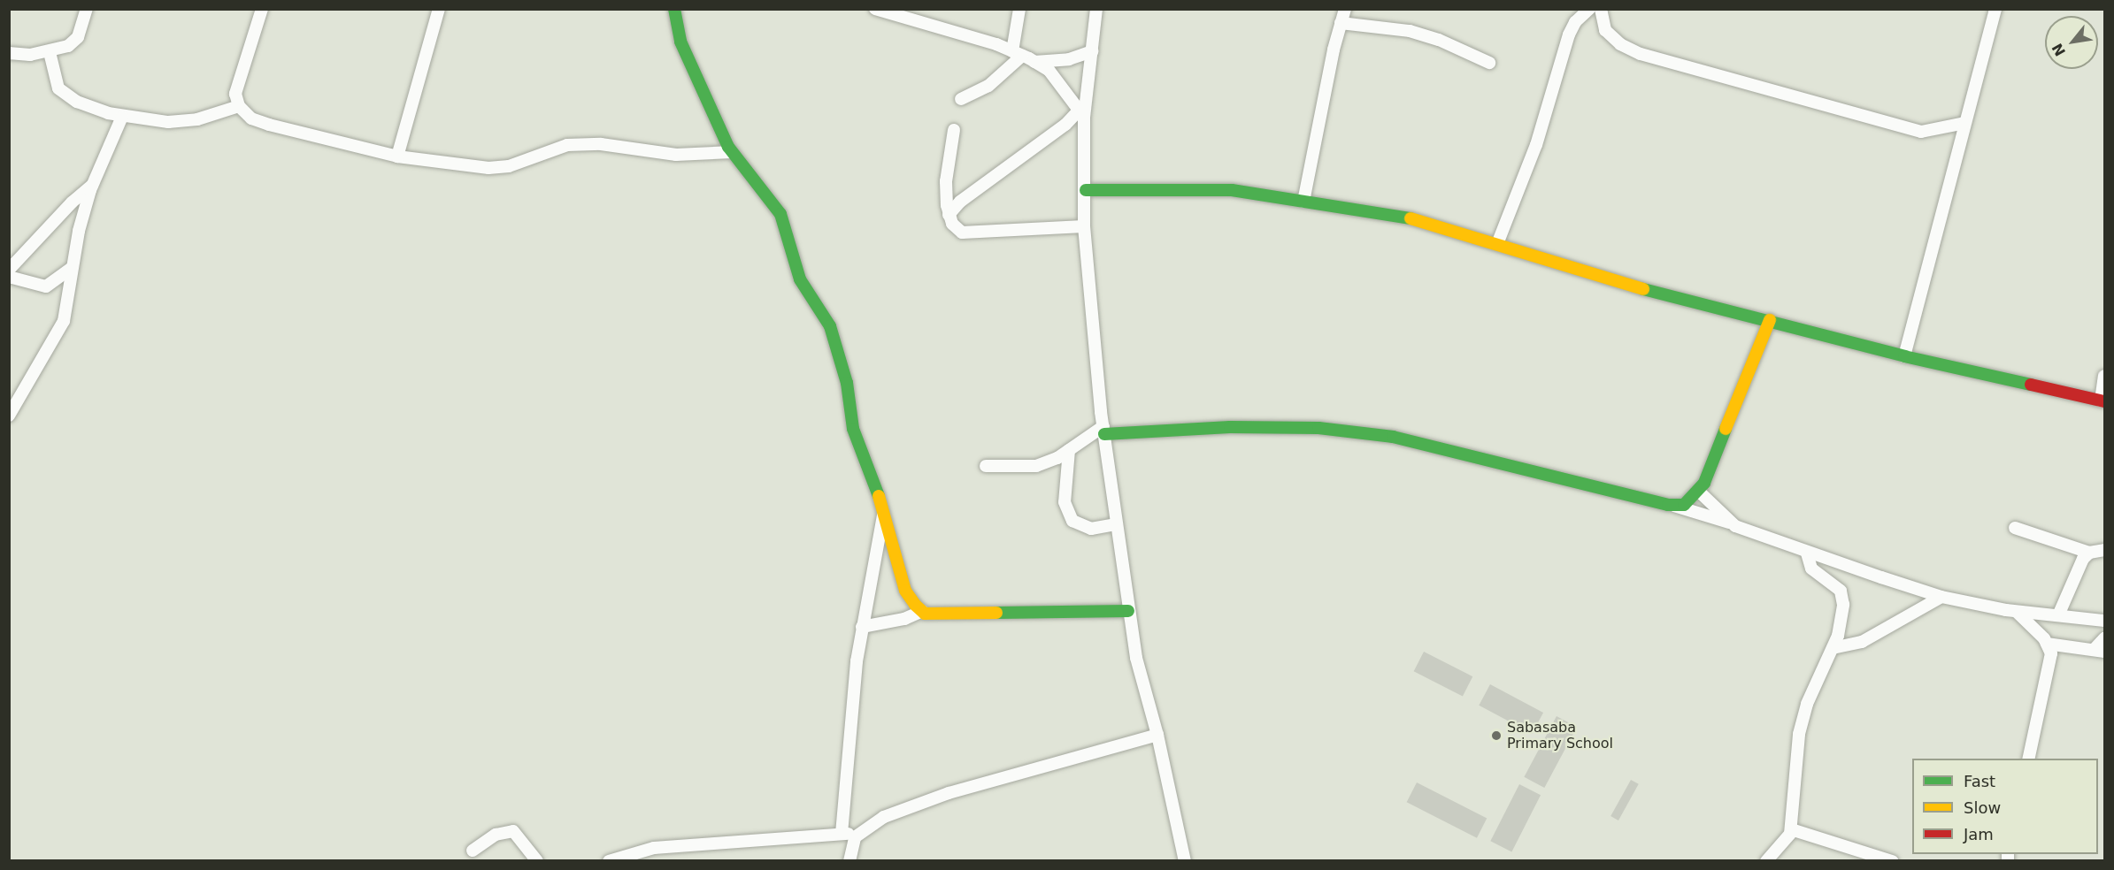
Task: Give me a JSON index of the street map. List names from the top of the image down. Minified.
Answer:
{"places":["Sabasaba Primary School"],"legend":["Fast","Slow","Jam"],"north":"bottom left"}
